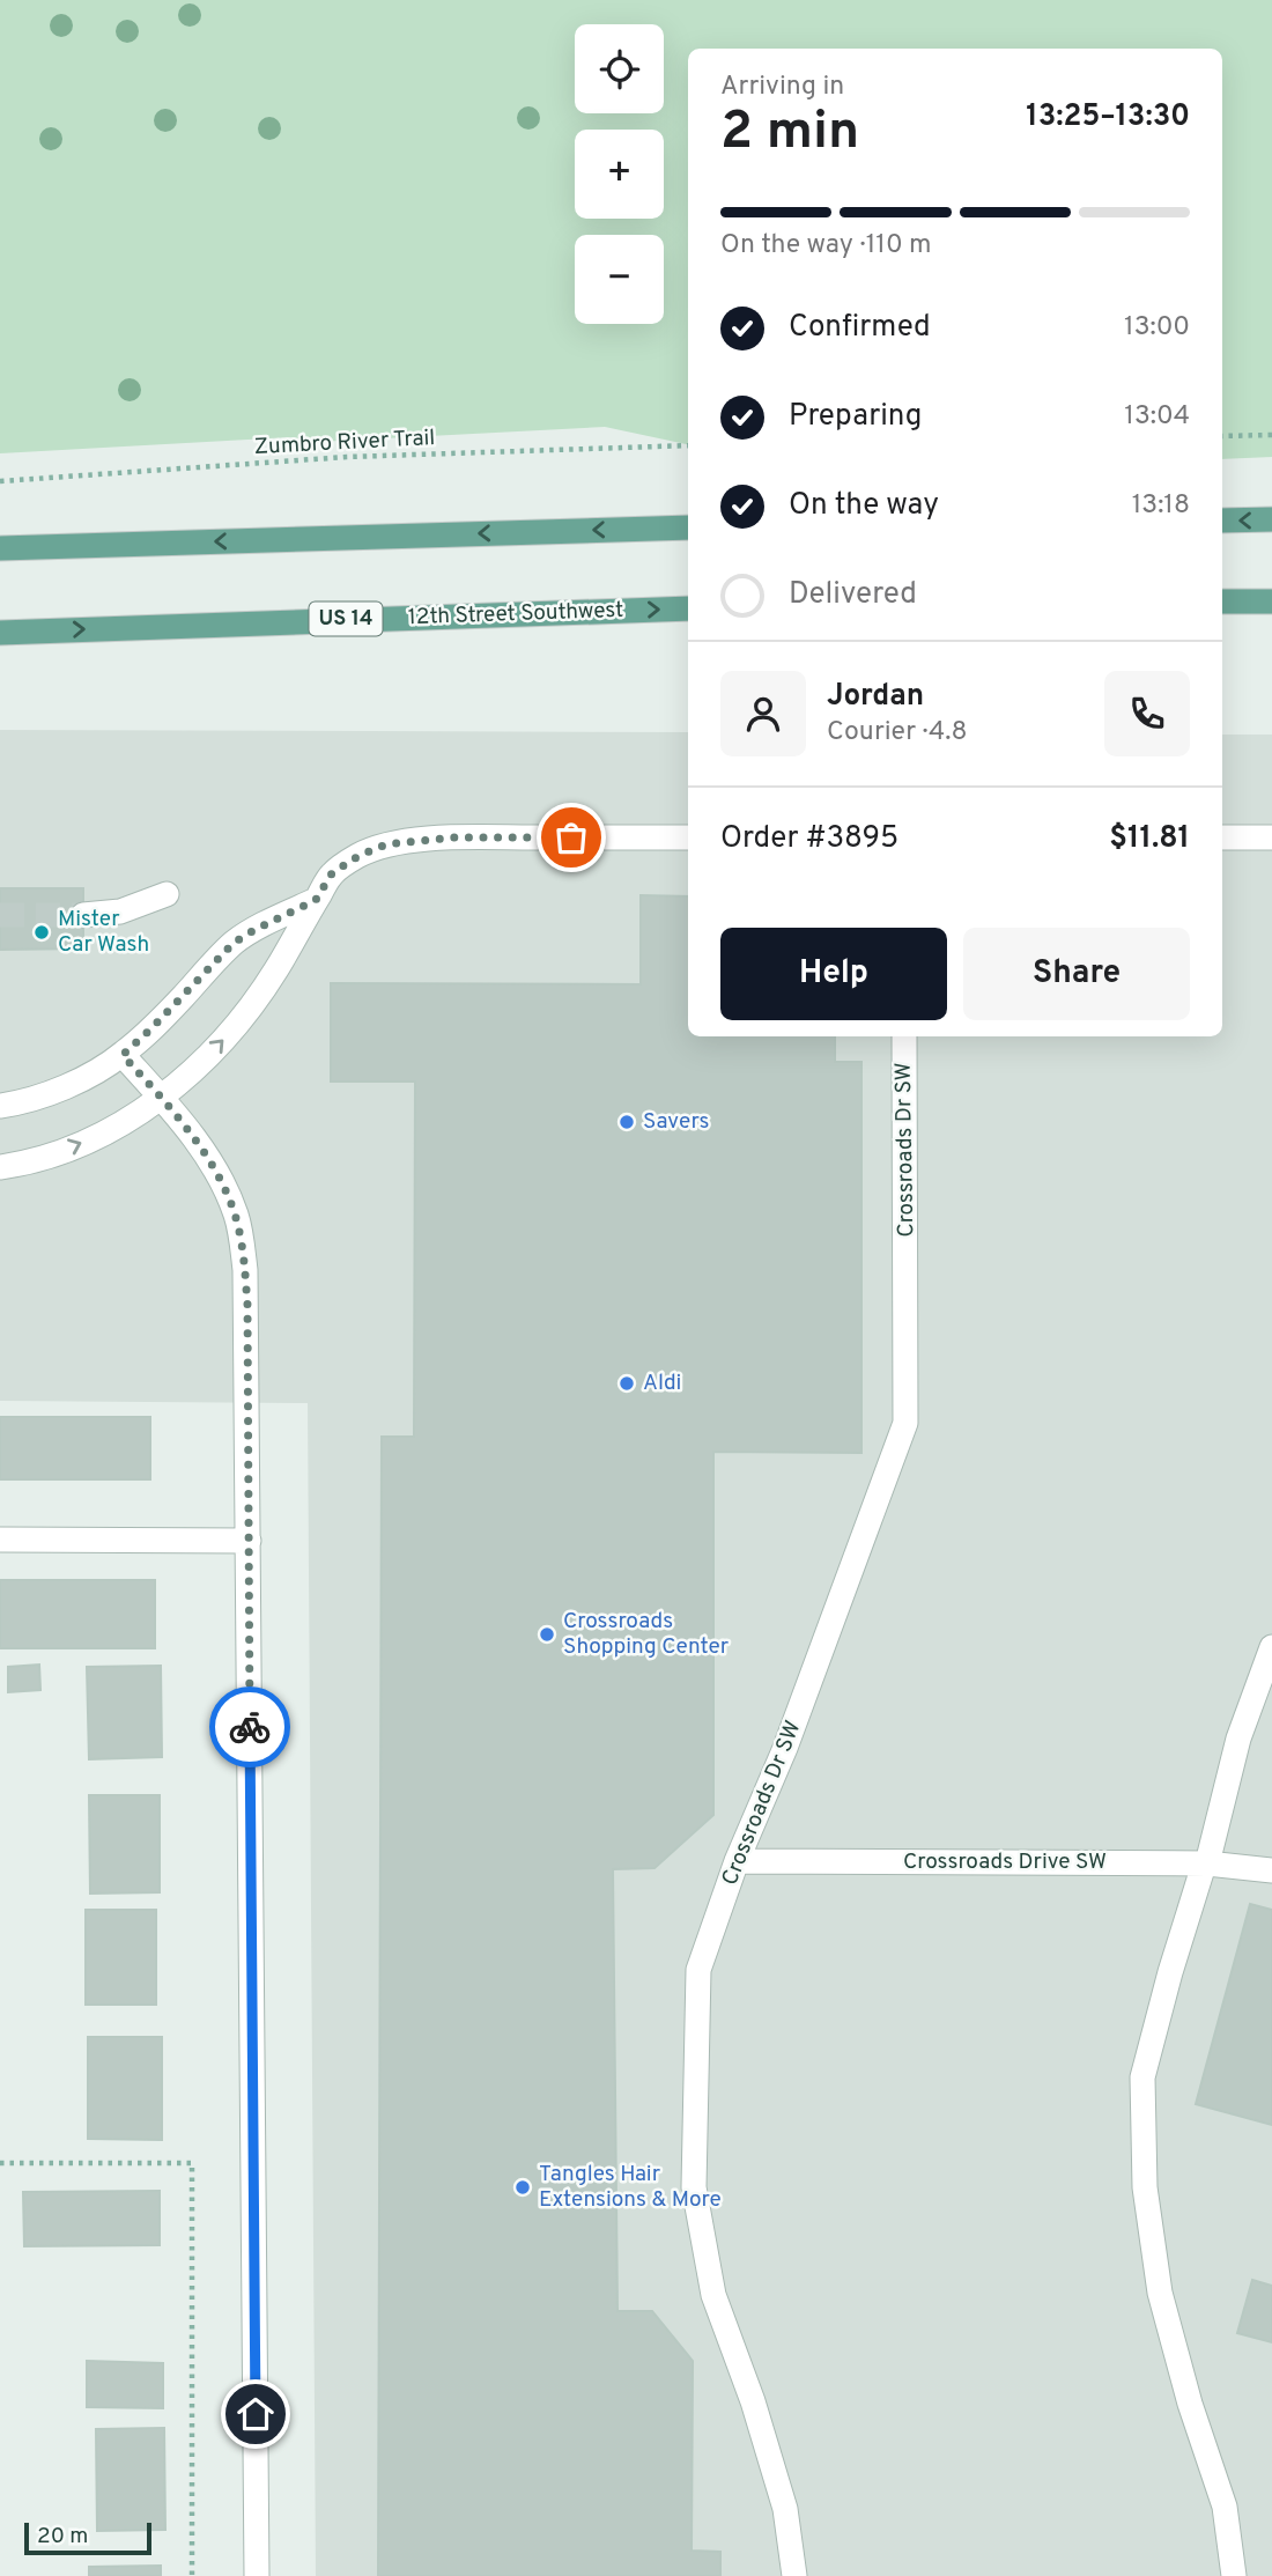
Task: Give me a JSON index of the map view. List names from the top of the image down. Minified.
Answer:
{"streets":{"main road":["12th Street Southwest","US 14"],"street":["Crossroads Dr SW","Crossroads Drive SW"],"path":["Zumbro River Trail"]},"crossings":[["Crossroads Dr SW","Crossroads Drive SW"]],"places":["Mister Car Wash","Savers","Aldi","Crossroads Shopping Center","Tangles Hair Extensions & More"],"scale_bar":"20 m","page":{"map_buttons":["+","−"],"heading":["2 min","Arriving in","13:25–13:30"],"panel":["Jordan","Courier · 4.8","Order #3895","$11.81"],"bar":"On the way · 110 m","list":[["Confirmed","13:00"],["Preparing","13:04"],["On the way","13:18"],"Delivered"],"buttons":["Help","Share"],"scale":"20 m"}}
